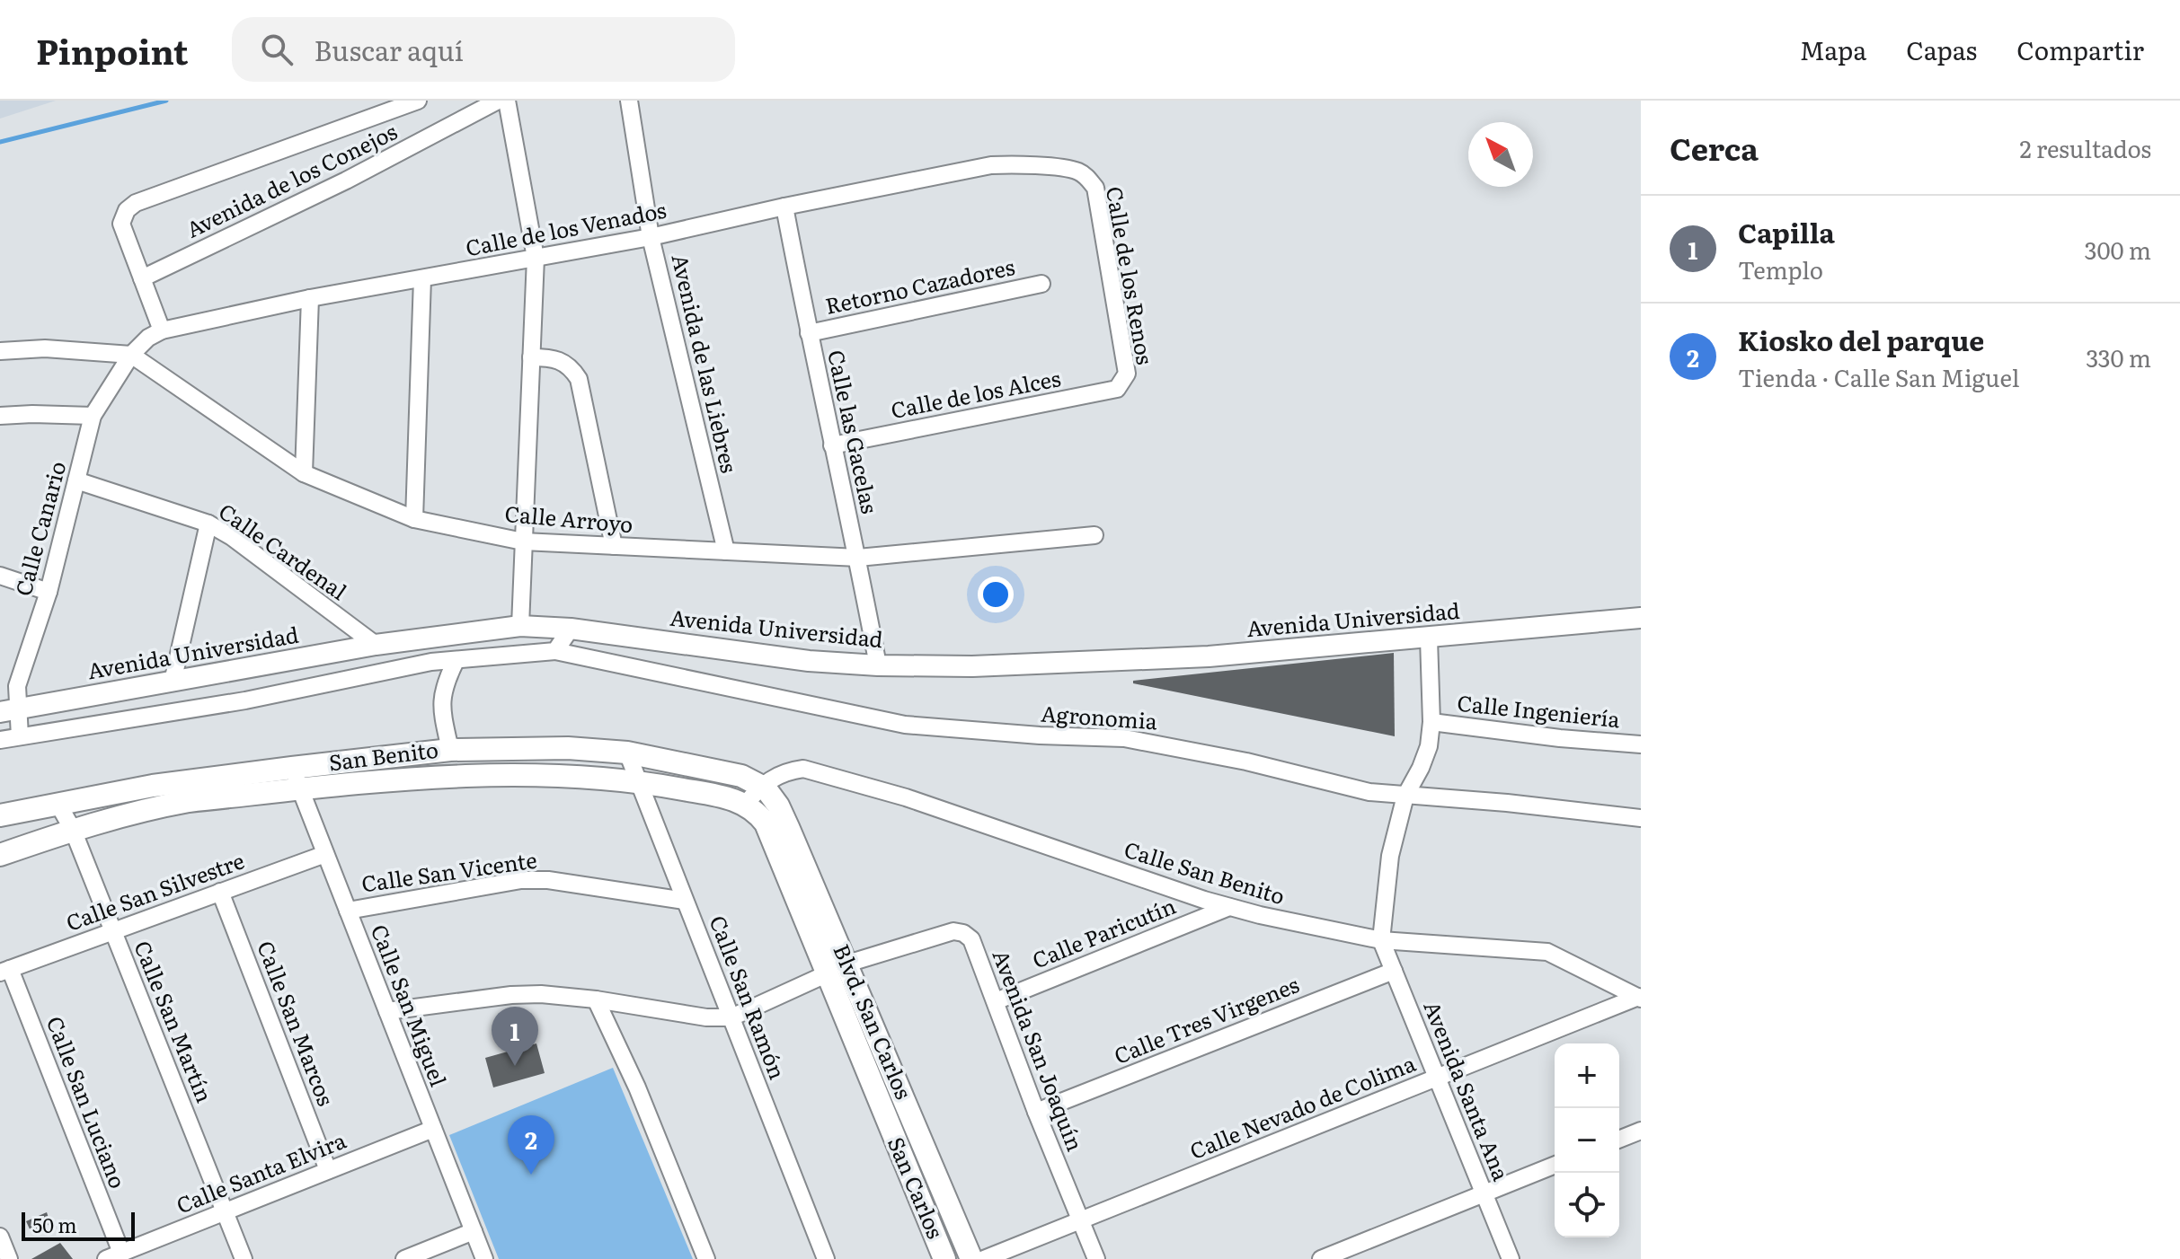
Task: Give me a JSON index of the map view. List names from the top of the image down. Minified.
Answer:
{"streets":{"main road":["San Benito","Blvd. San Carlos","San Carlos"],"street":["Avenida de los Conejos","Calle de los Venados","Calle de los Renos","Retorno Cazadores","Avenida de las Liebres","Calle de los Alces","Calle las Gacelas","Calle Arroyo","Calle Canario","Calle Cardenal","Avenida Universidad","Calle Ingeniería","Agronomia","Calle San Vicente","Calle San Benito","Calle San Silvestre","Calle Paricutín","Calle San Ramón","Calle San Miguel","Calle Tres Virgenes","Calle San Martín","Calle San Marcos","Avenida San Joaquín","Avenida Santa Ana","Calle San Luciano","Calle Nevado de Colima","Calle Santa Elvira"]},"crossings":[["Calle de los Venados","Calle de los Renos"],["Calle de los Venados","Avenida de las Liebres"],["Calle de los Venados","Calle las Gacelas"],["Calle de los Venados","Calle Arroyo"],["Calle de los Venados","Calle Canario"],["Calle de los Renos","Calle de los Alces"],["Retorno Cazadores","Calle las Gacelas"],["Avenida de las Liebres","Calle Arroyo"],["Calle de los Alces","Calle las Gacelas"],["Calle las Gacelas","Calle Arroyo"],["Calle las Gacelas","Avenida Universidad"],["Calle Canario","Calle Cardenal"],["Calle Canario","Avenida Universidad"],["Calle Cardenal","Avenida Universidad"],["San Benito","Calle San Benito"],["San Benito","Calle San Ramón"],["San Benito","Calle San Miguel"],["San Benito","Calle San Martín"],["San Benito","Blvd. San Carlos"],["San Benito","San Carlos"],["Calle San Vicente","Calle San Ramón"],["Calle San Vicente","Calle San Miguel"],["Calle San Benito","Calle Paricutín"],["Calle San Benito","Blvd. San Carlos"],["Calle San Benito","Avenida Santa Ana"],["Calle San Benito","Calle Nevado de Colima"],["Calle San Silvestre","Calle San Miguel"],["Calle San Silvestre","Calle San Martín"],["Calle San Silvestre","Calle San Marcos"],["Calle San Silvestre","Calle San Luciano"],["Calle Paricutín","Avenida San Joaquín"],["Calle San Miguel","Calle Santa Elvira"],["Calle Tres Virgenes","Avenida San Joaquín"],["Calle Tres Virgenes","Avenida Santa Ana"],["Calle San Martín","Calle Santa Elvira"],["Blvd. San Carlos","Avenida San Joaquín"],["Calle San Marcos","Calle Santa Elvira"],["Avenida San Joaquín","Calle Nevado de Colima"],["Avenida Santa Ana","Calle Nevado de Colima"],["Calle San Luciano","Calle Santa Elvira"]],"scale_bar":"50 m","north":"top left","page":{"header":"Pinpoint","search":"Buscar aquí","nav":["Mapa","Capas","Compartir"],"heading":["Cerca","2 resultados"],"list":[{"mark":"1","name":"Capilla","note":"Templo","value":"300 m"},{"mark":"2","name":"Kiosko del parque","note":"Tienda · Calle San Miguel","value":"330 m"}],"pins":["1","2"],"map_buttons":["+","−"],"scale":"50 m"}}
